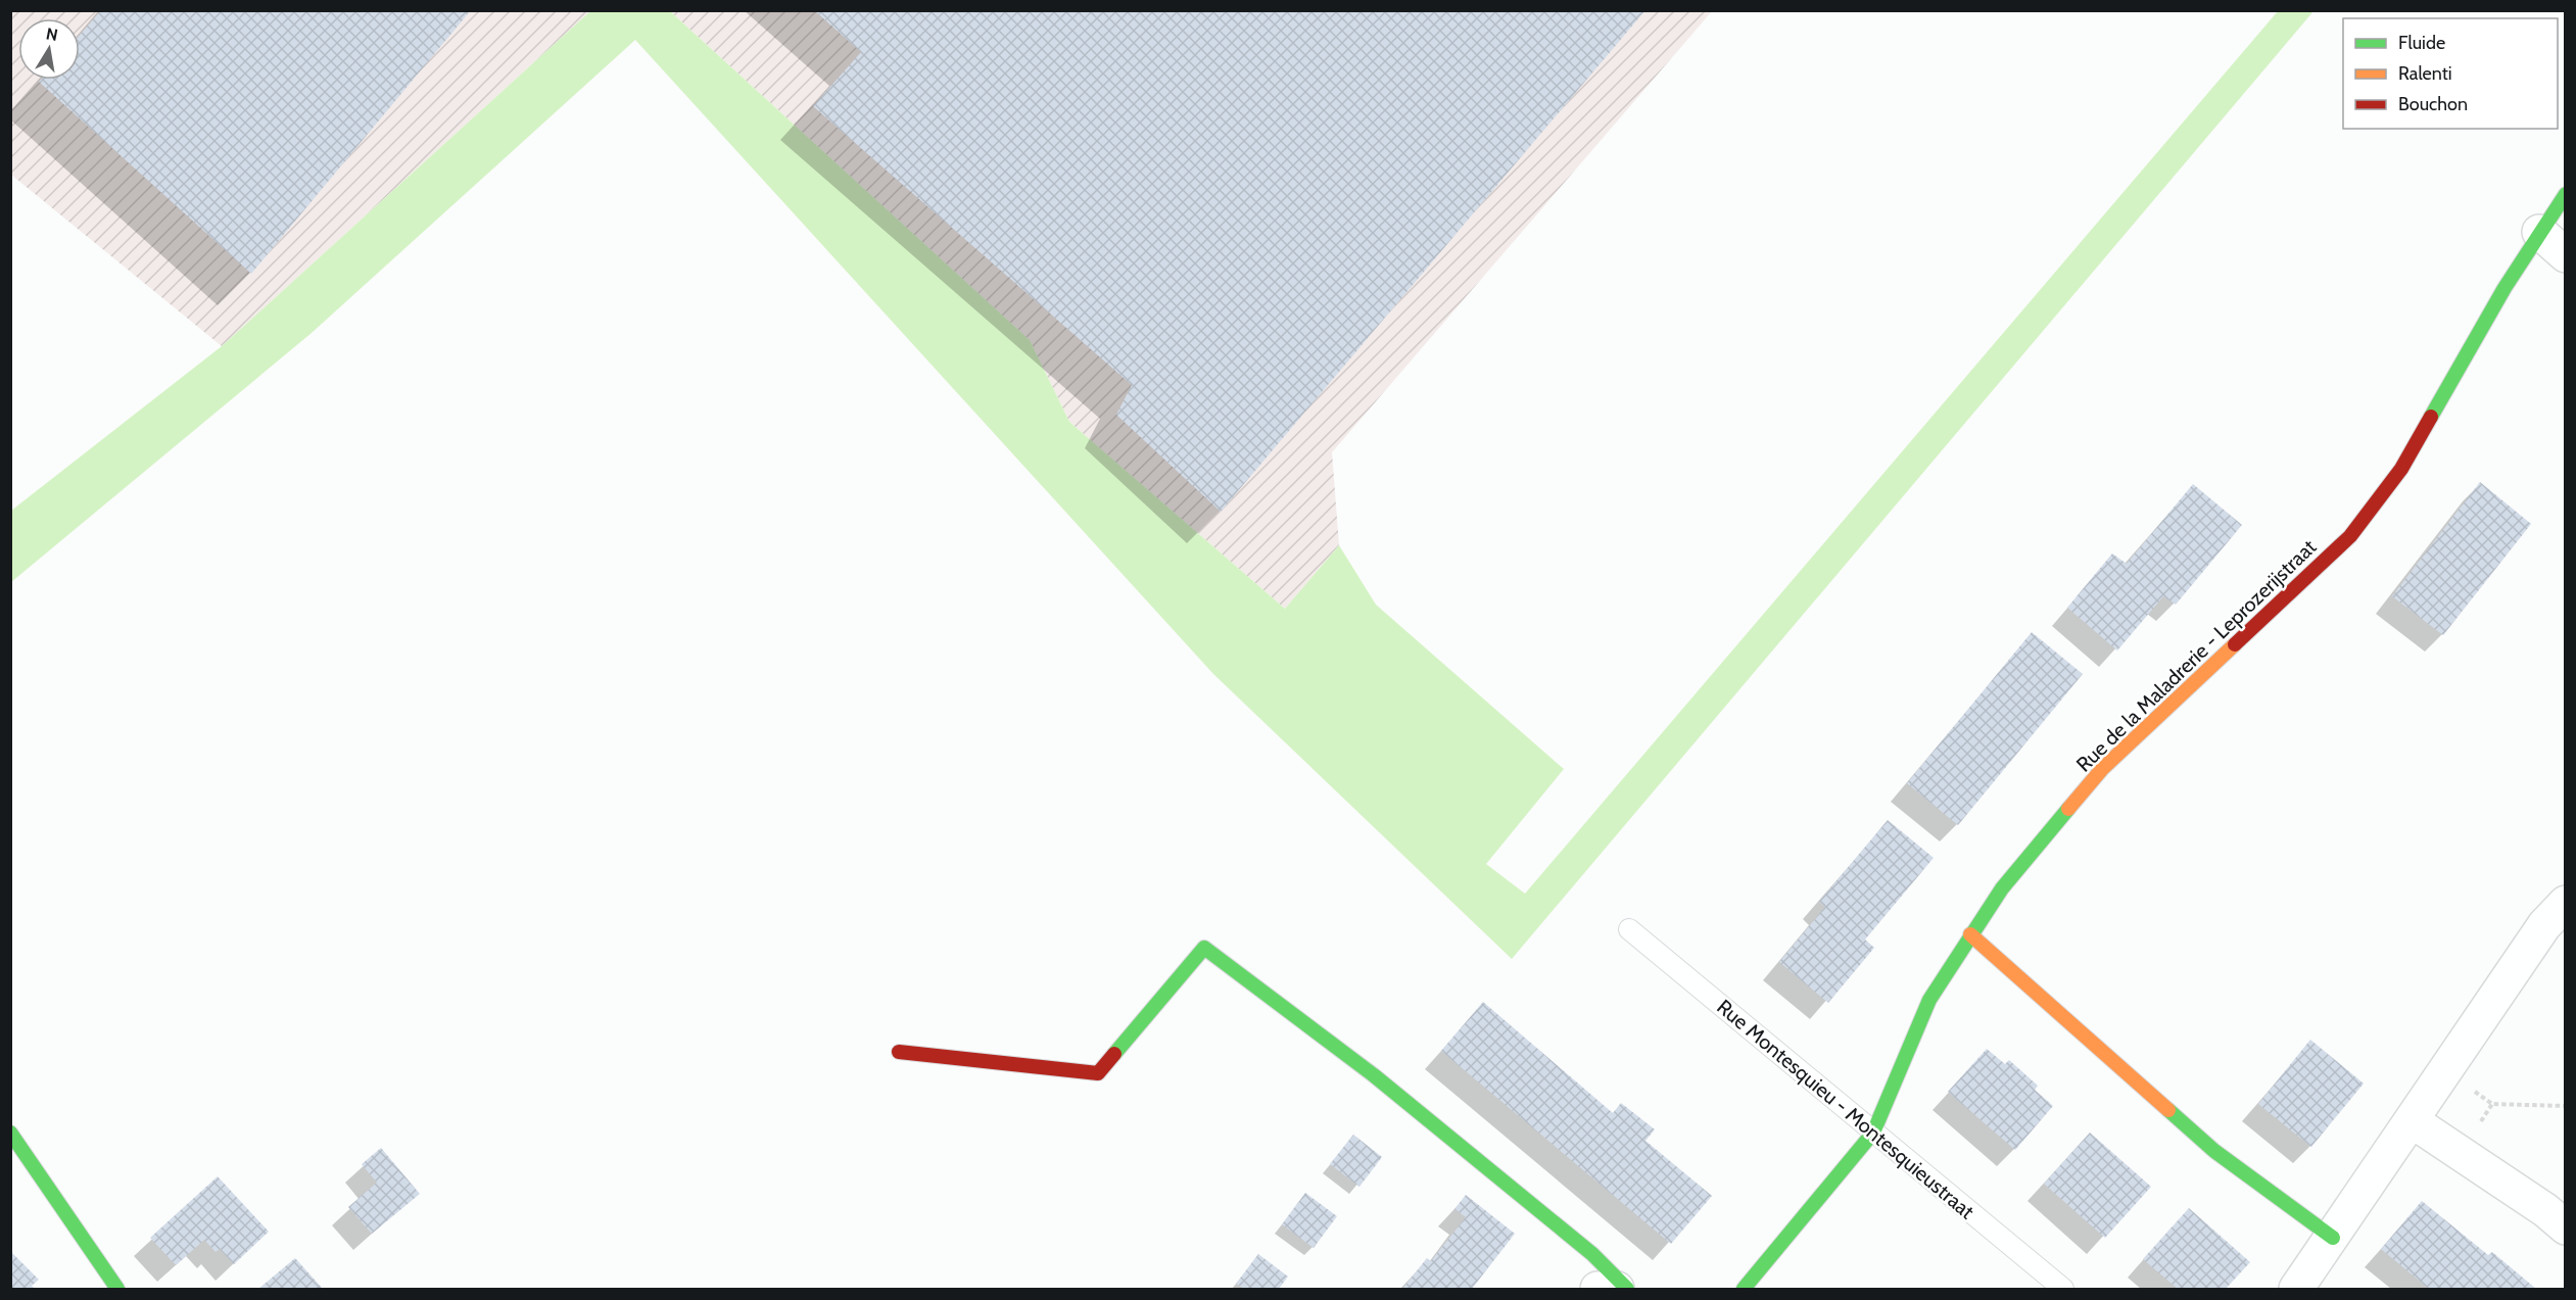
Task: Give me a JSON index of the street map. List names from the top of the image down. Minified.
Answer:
{"streets":{"street":["Rue de la Maladrerie - Leprozerijstraat"],"lane":["Rue Montesquieu - Montesquieustraat"]},"crossings":[["Rue de la Maladrerie - Leprozerijstraat","Rue Montesquieu - Montesquieustraat"]],"legend":["Fluide","Ralenti","Bouchon"],"north":"top"}
